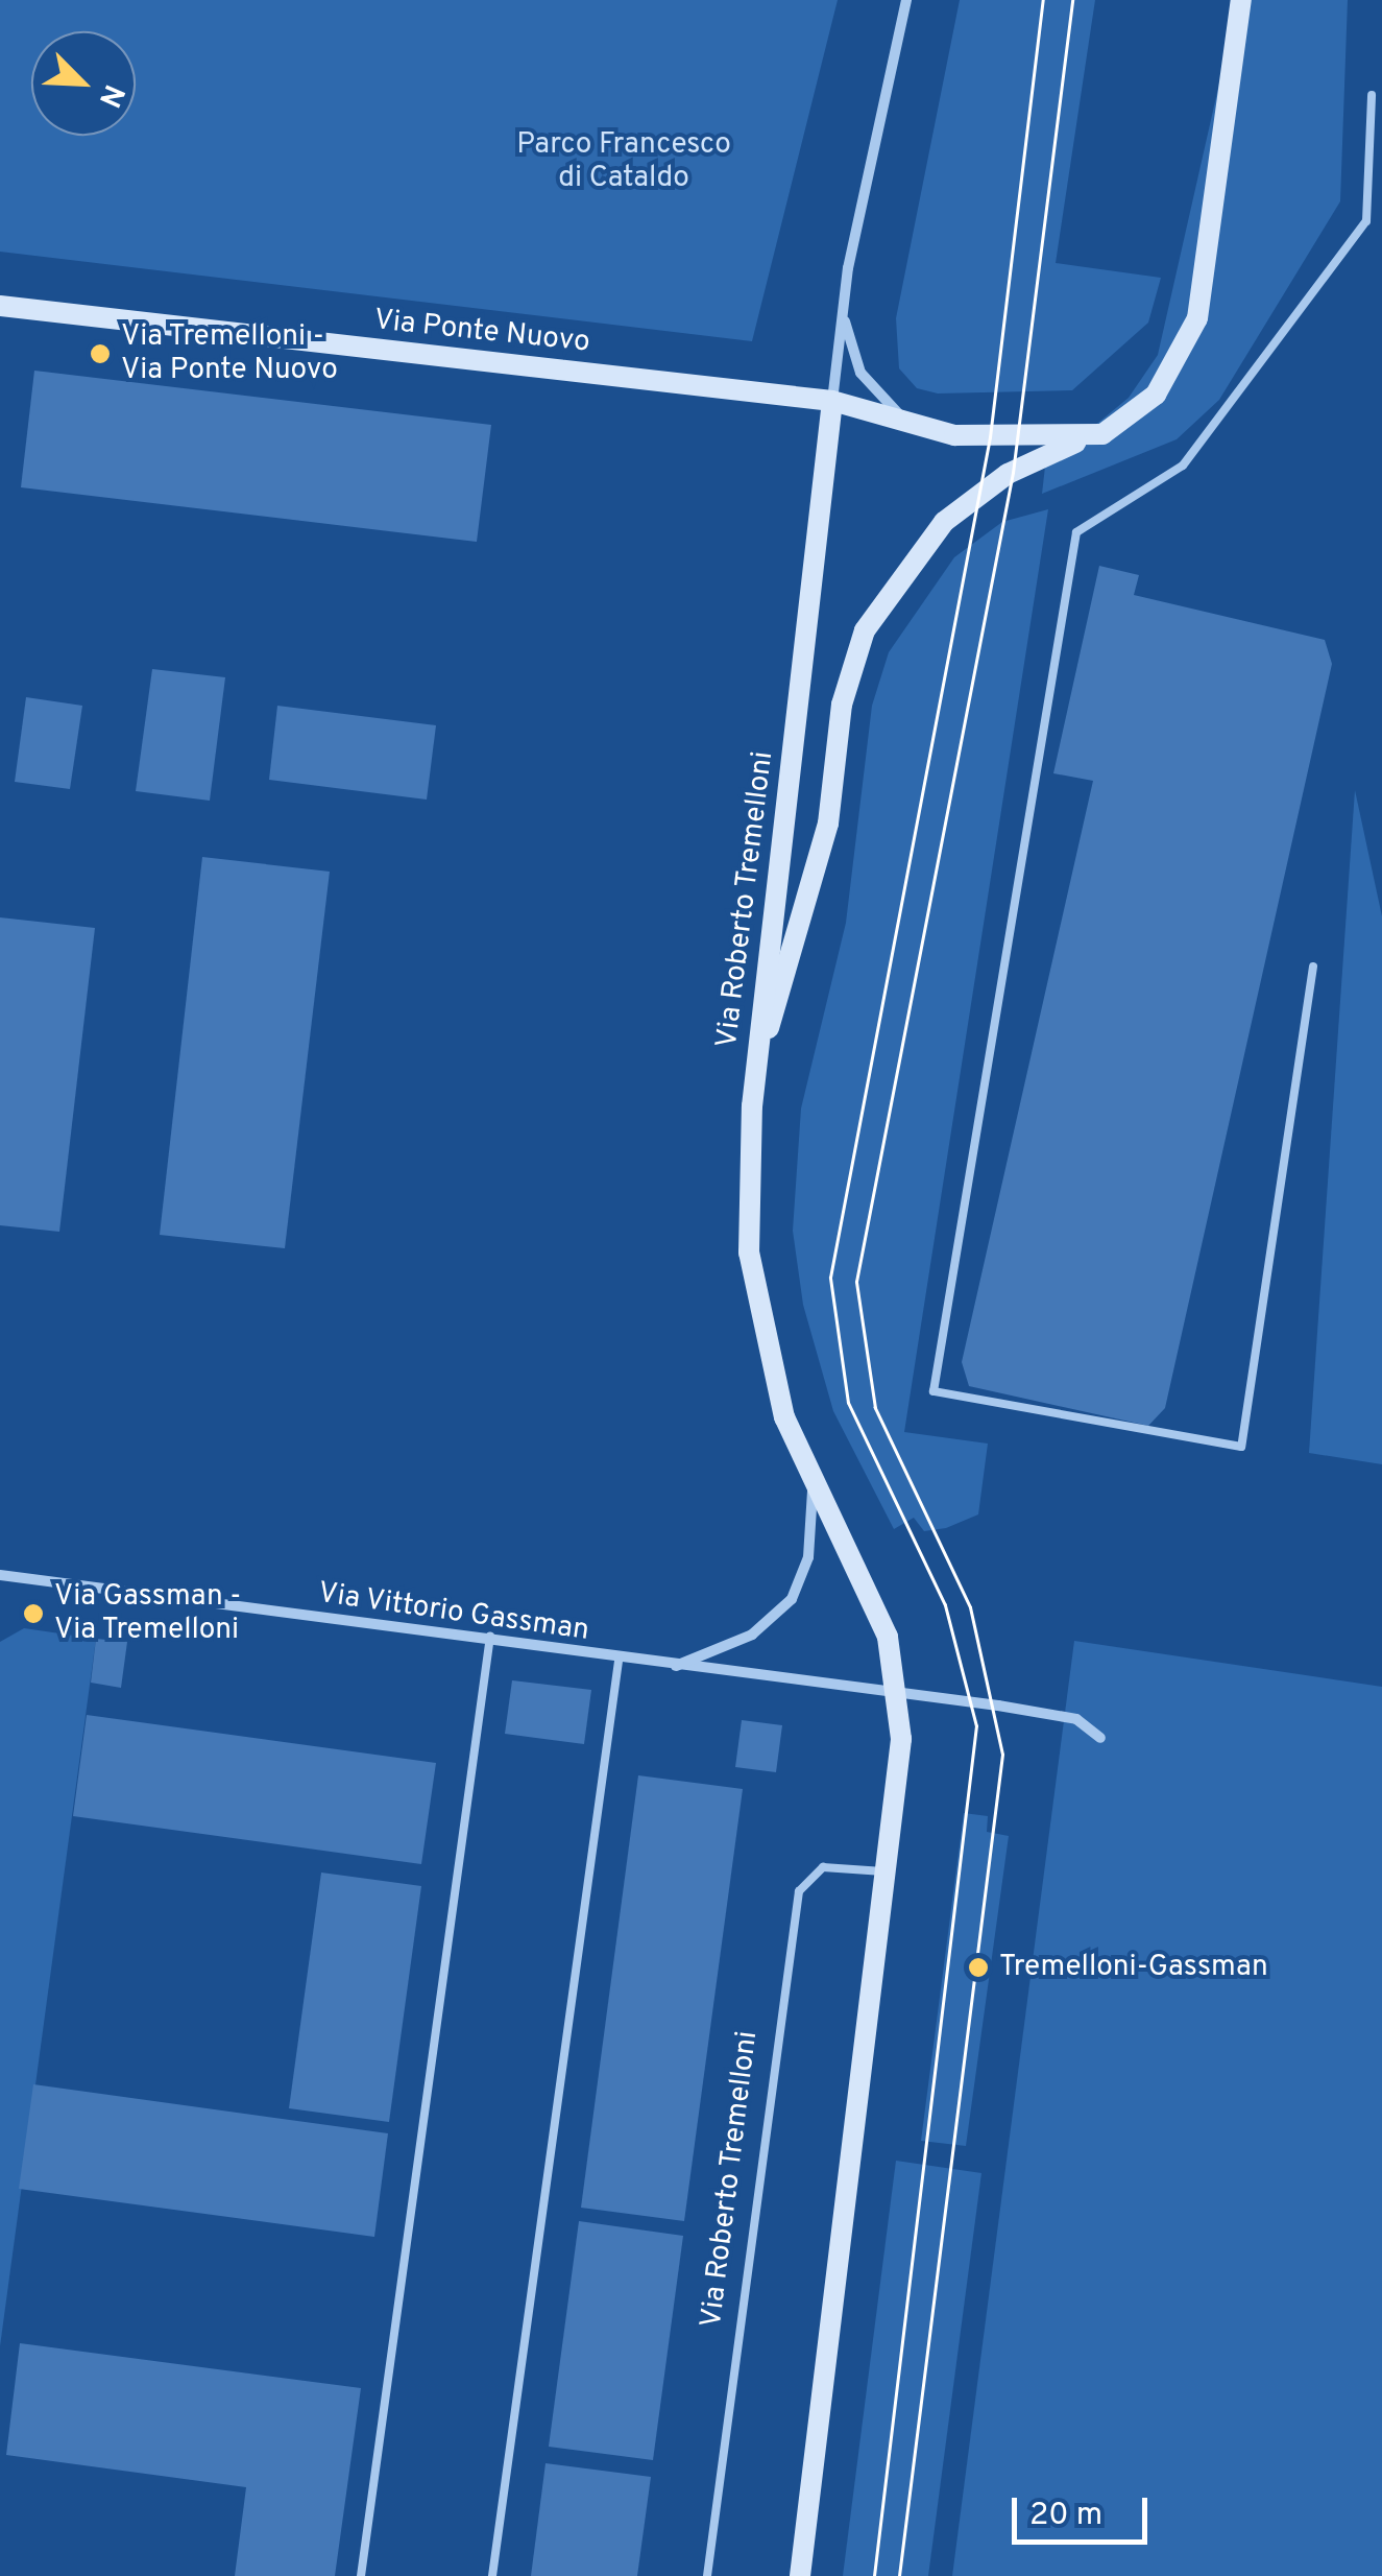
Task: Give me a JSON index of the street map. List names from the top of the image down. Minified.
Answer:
{"streets":{"street":["Via Ponte Nuovo","Via Roberto Tremelloni","Via Vittorio Gassman"]},"crossings":[["Via Ponte Nuovo","Via Roberto Tremelloni"],["Via Roberto Tremelloni","Via Vittorio Gassman"]],"parks":["Parco Francesco di Cataldo"],"places":["Via Tremelloni - Via Ponte Nuovo","Via Gassman - Via Tremelloni","Tremelloni-Gassman"],"scale_bar":"20 m","north":"bottom right"}
